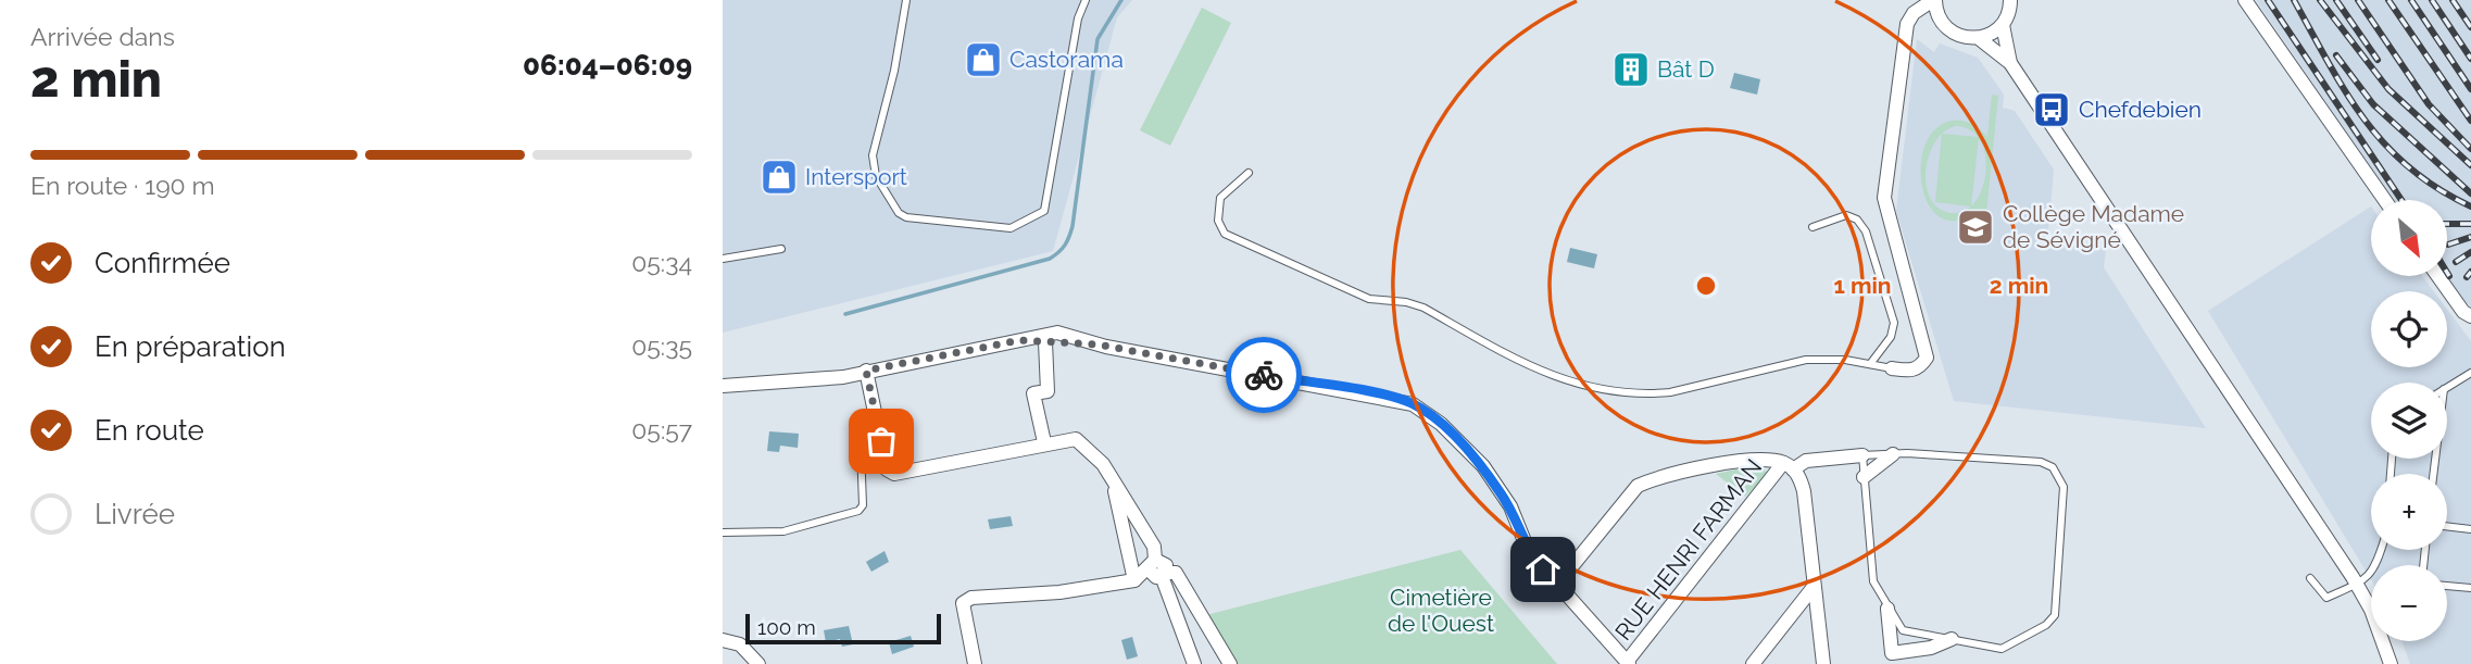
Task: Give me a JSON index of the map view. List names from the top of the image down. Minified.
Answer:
{"streets":{"street":["RUE HENRI FARMAN"]},"parks":["Cimetière de l'Ouest"],"places":{"shop":["Castorama","Intersport"],"building":["Bât D"],"bus stop":["Chefdebien"],"school or university":["Collège Madame de Sévigné"]},"scale_bar":"100 m","north":"bottom right","page":{"heading":["2 min","Arrivée dans","06:04–06:09"],"bar":"En route · 190 m","map_buttons":["+","−"],"list":[["Confirmée","05:34"],["En préparation","05:35"],["En route","05:57"],"Livrée"],"scale":"100 m"},"rings":["1 min","2 min"]}
